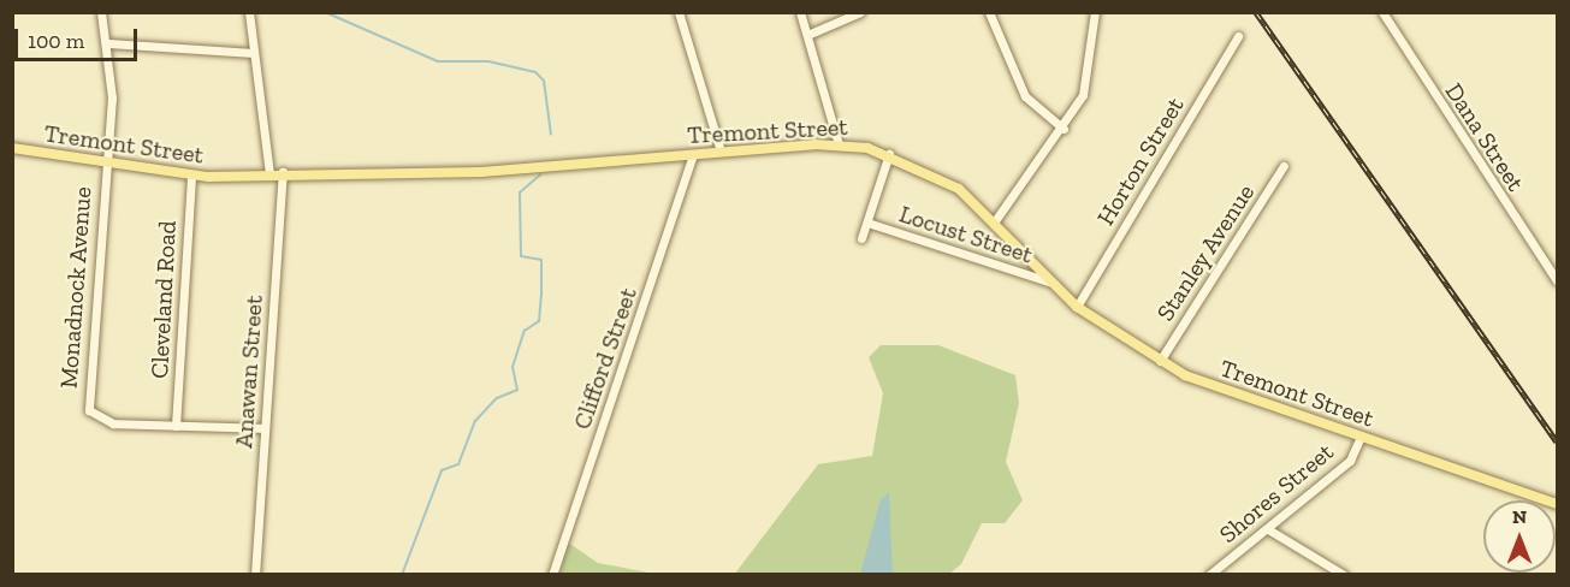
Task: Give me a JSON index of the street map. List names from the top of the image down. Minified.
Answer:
{"streets":{"main road":["Tremont Street"],"street":["Dana Street","Horton Street","Locust Street","Stanley Avenue","Monadnock Avenue","Cleveland Road","Clifford Street","Anawan Street","Shores Street"]},"crossings":[["Tremont Street","Horton Street"],["Tremont Street","Locust Street"],["Tremont Street","Stanley Avenue"],["Tremont Street","Monadnock Avenue"],["Tremont Street","Cleveland Road"],["Tremont Street","Clifford Street"],["Tremont Street","Anawan Street"],["Tremont Street","Shores Street"],["Monadnock Avenue","Cleveland Road"]],"scale_bar":"100 m","north":"top"}
